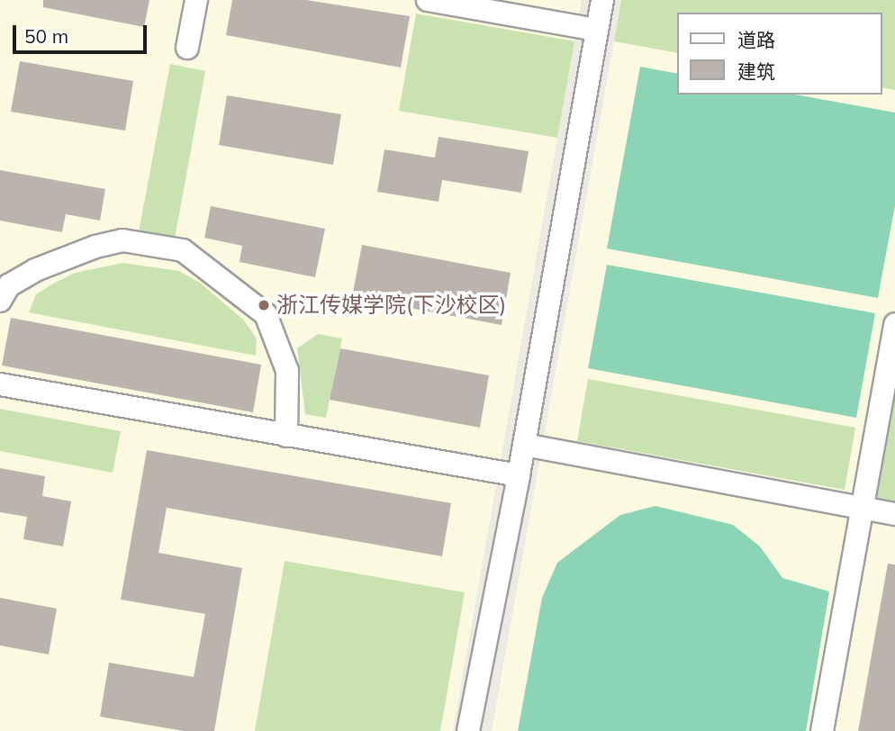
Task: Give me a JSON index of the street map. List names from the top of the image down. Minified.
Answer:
{"places":["浙江传媒学院(下沙校区)"],"legend":["道路","建筑"],"scale_bar":"50 m"}
